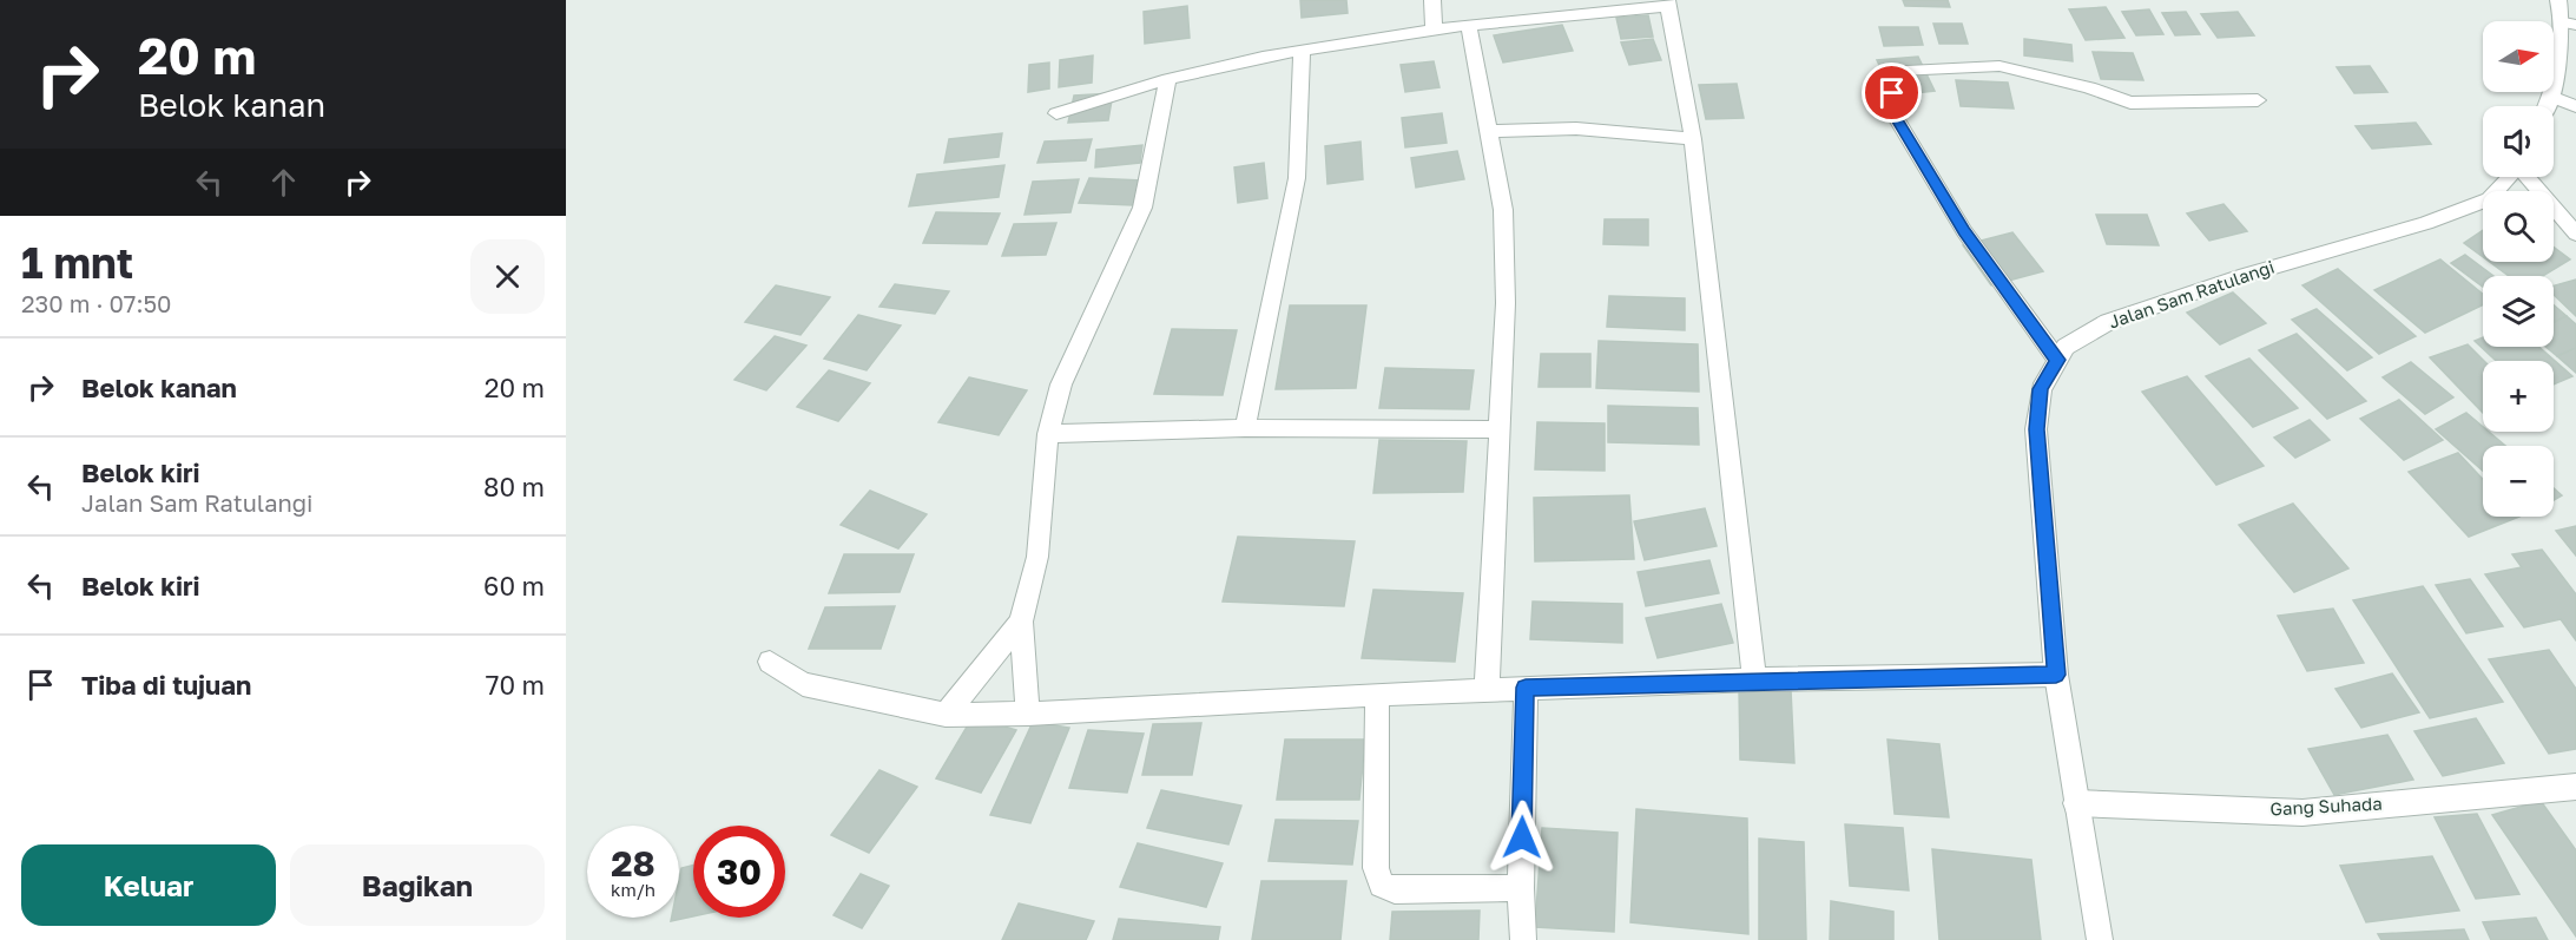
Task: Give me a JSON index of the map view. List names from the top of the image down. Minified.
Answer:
{"streets":{"street":["Jalan Sam Ratulangi","Gang Suhada"]},"crossings":[["Jalan Sam Ratulangi","Gang Suhada"]],"north":"right","page":{"turn":["20 m","Belok kanan"],"map_buttons":["+","−"],"heading":["1 mnt","230 m · 07:50"],"list":[{"name":"Belok kanan","value":"20 m"},{"name":"Belok kiri","note":"Jalan Sam Ratulangi","value":"80 m"},{"name":"Belok kiri","value":"60 m"},{"name":"Tiba di tujuan","value":"70 m"}],"speed":"28 km/h","limit":"30","buttons":["Keluar","Bagikan"]}}
